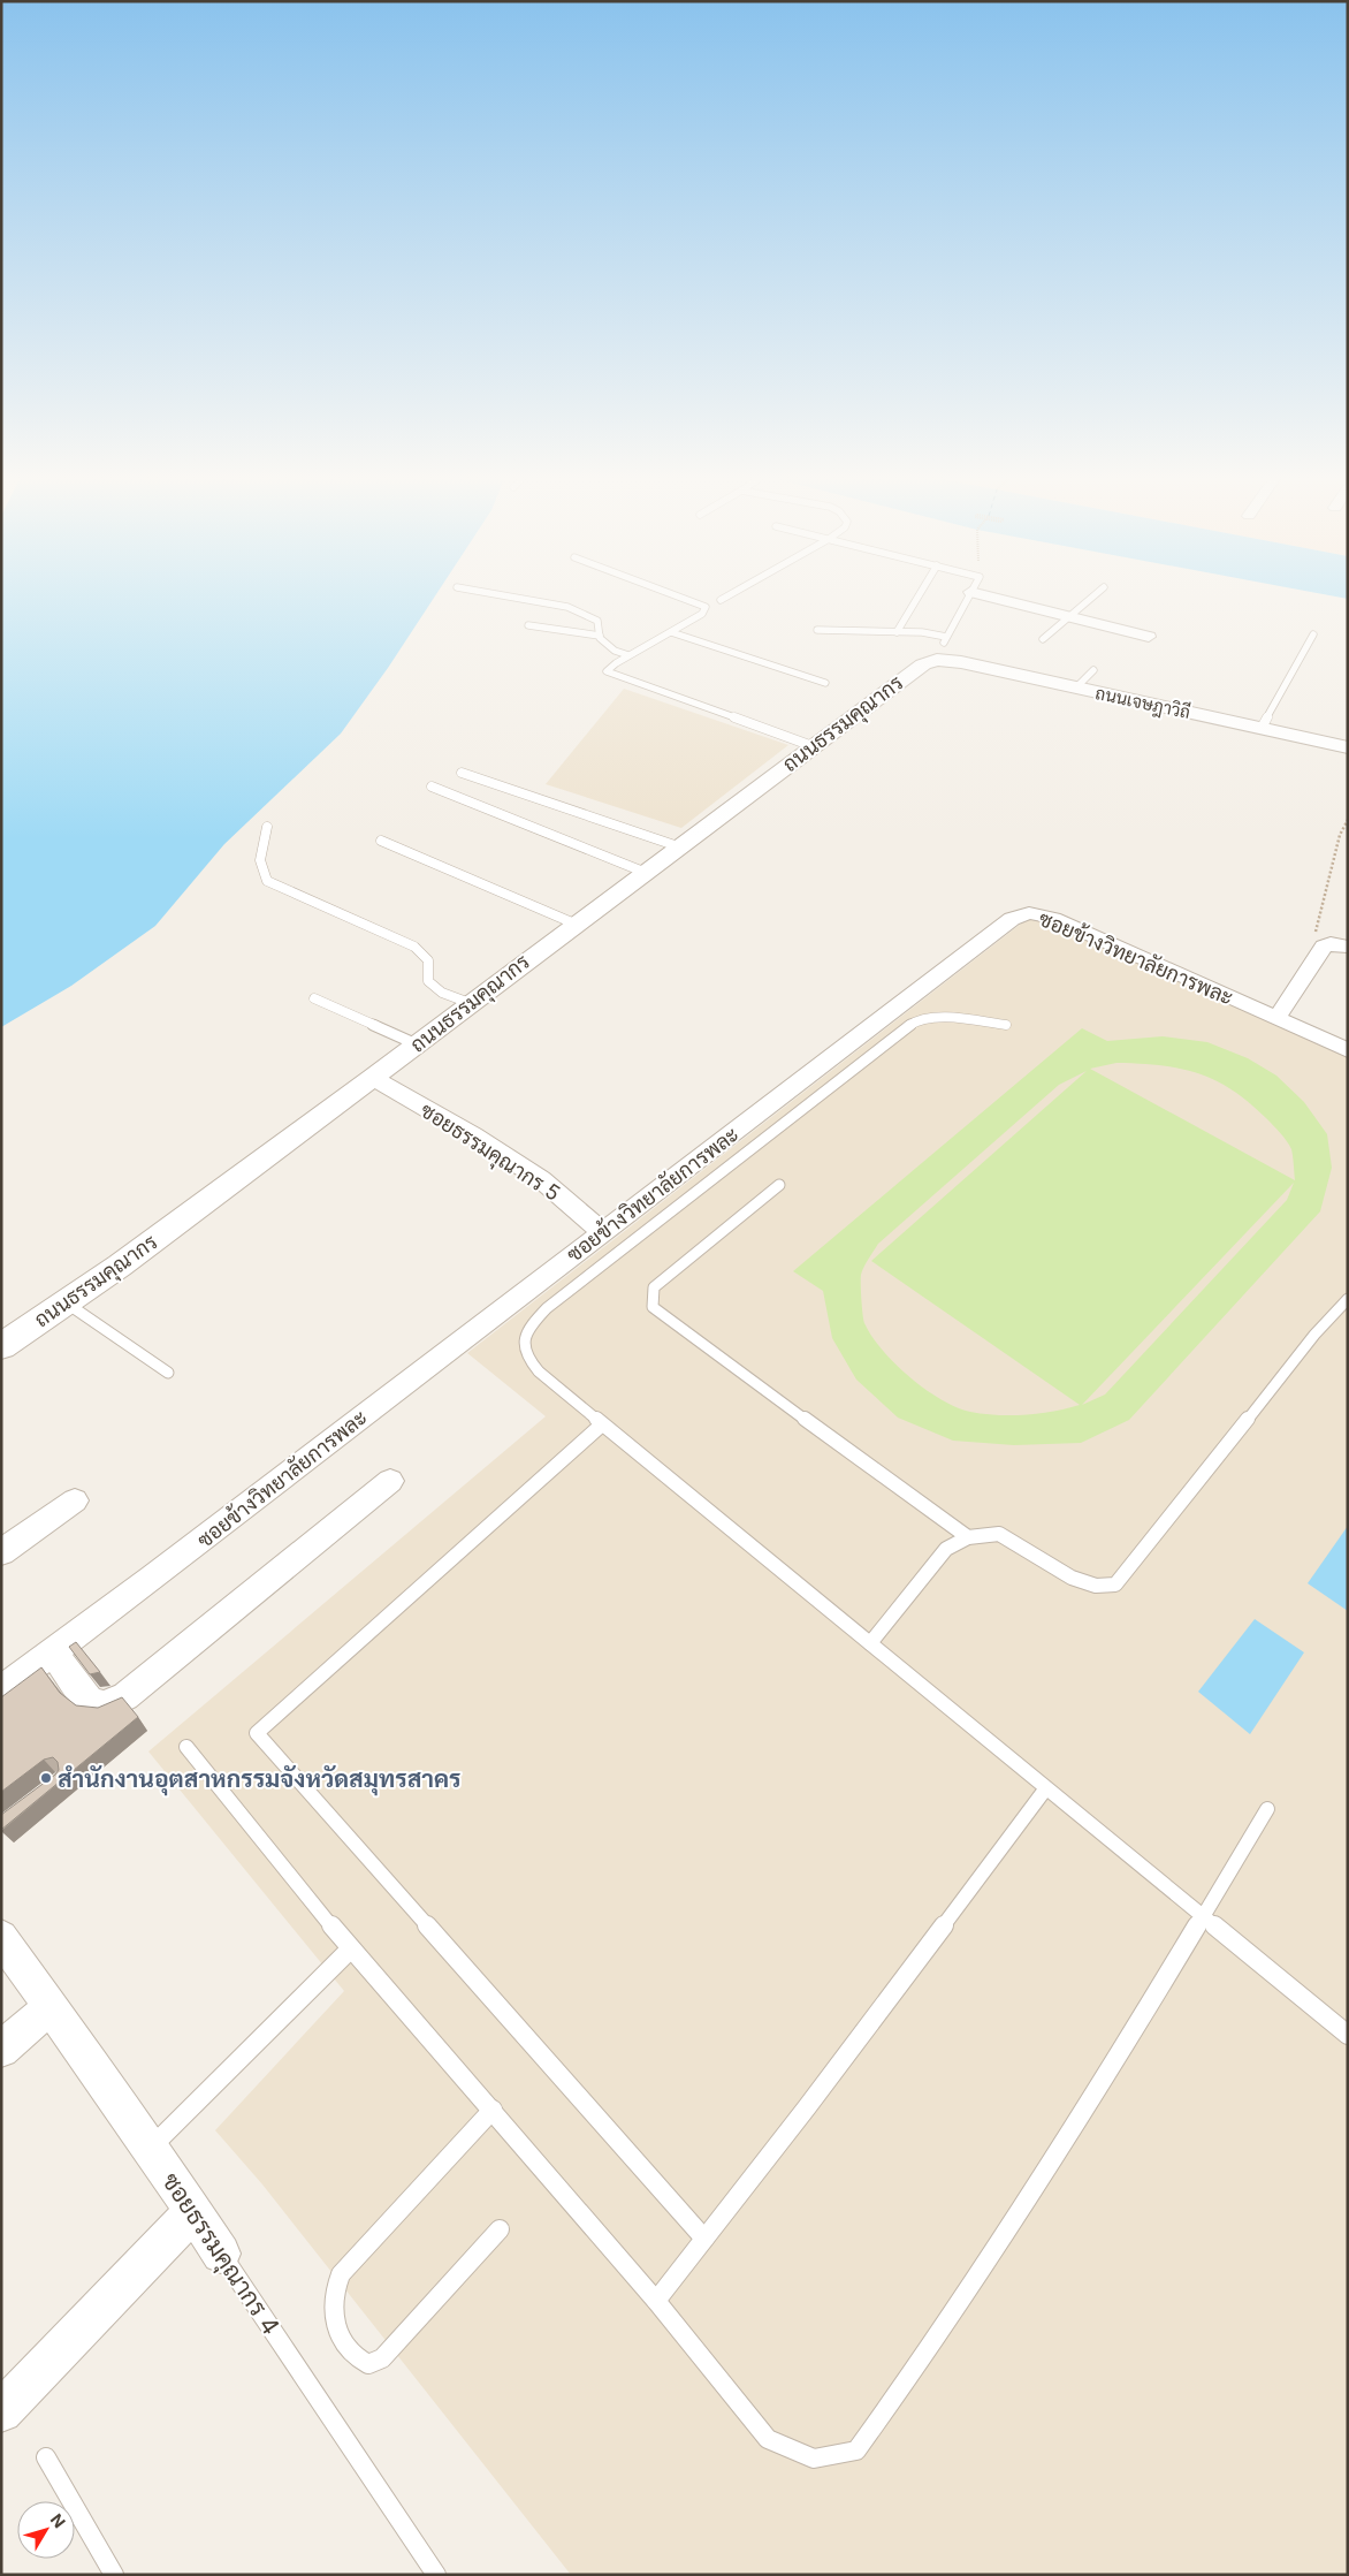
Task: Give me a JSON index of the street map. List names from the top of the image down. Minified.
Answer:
{"streets":{"street":["ถนนเจษฎาวิถี","ถนนธรรมคุณากร","ซอยข้างวิทยาลัยการพละ","ซอยธรรมคุณากร 5","ซอยธรรมคุณากร 4"]},"crossings":[["ถนนเจษฎาวิถี","ถนนธรรมคุณากร"],["ถนนธรรมคุณากร","ซอยธรรมคุณากร 5"],["ซอยข้างวิทยาลัยการพละ","ซอยธรรมคุณากร 5"]],"places":["สำนักงานอุตสาหกรรมจังหวัดสมุทรสาคร"],"north":"top right"}
